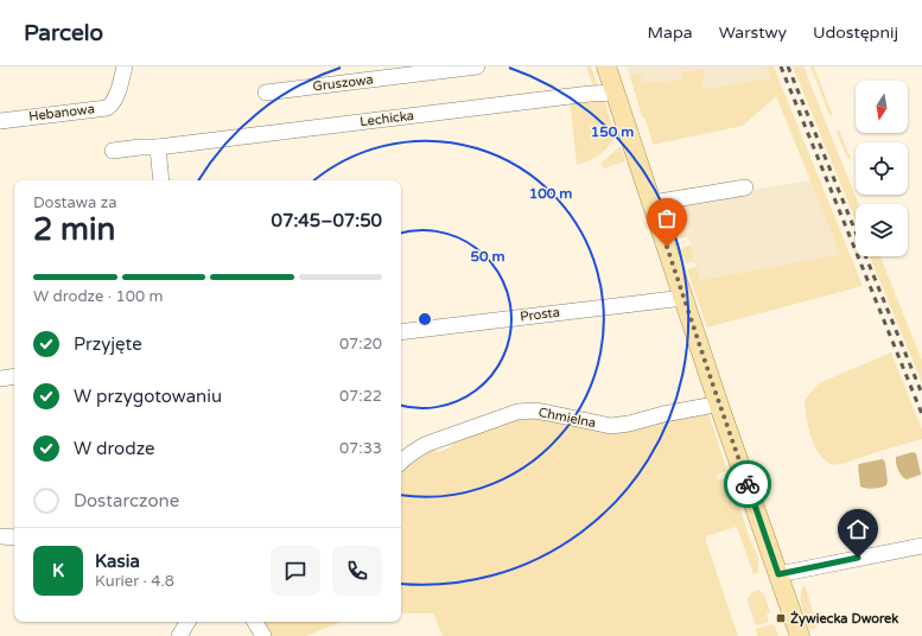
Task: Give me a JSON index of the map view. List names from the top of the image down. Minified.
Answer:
{"streets":{"street":["Gruszowa","Hebanowa","Lechicka","Prosta","Chmielna"]},"places":{"transit":["Żywiecka Dworek"]},"north":"bottom","page":{"header":"Parcelo","nav":["Mapa","Warstwy","Udostępnij"],"heading":["2 min","Dostawa za","07:45–07:50"],"panel":["Kasia","Kurier · 4.8"],"bar":"W drodze · 100 m","list":[["Przyjęte","07:20"],["W przygotowaniu","07:22"],["W drodze","07:33"],"Dostarczone"],"round":"K"},"rings":["150 m","100 m","50 m"]}
